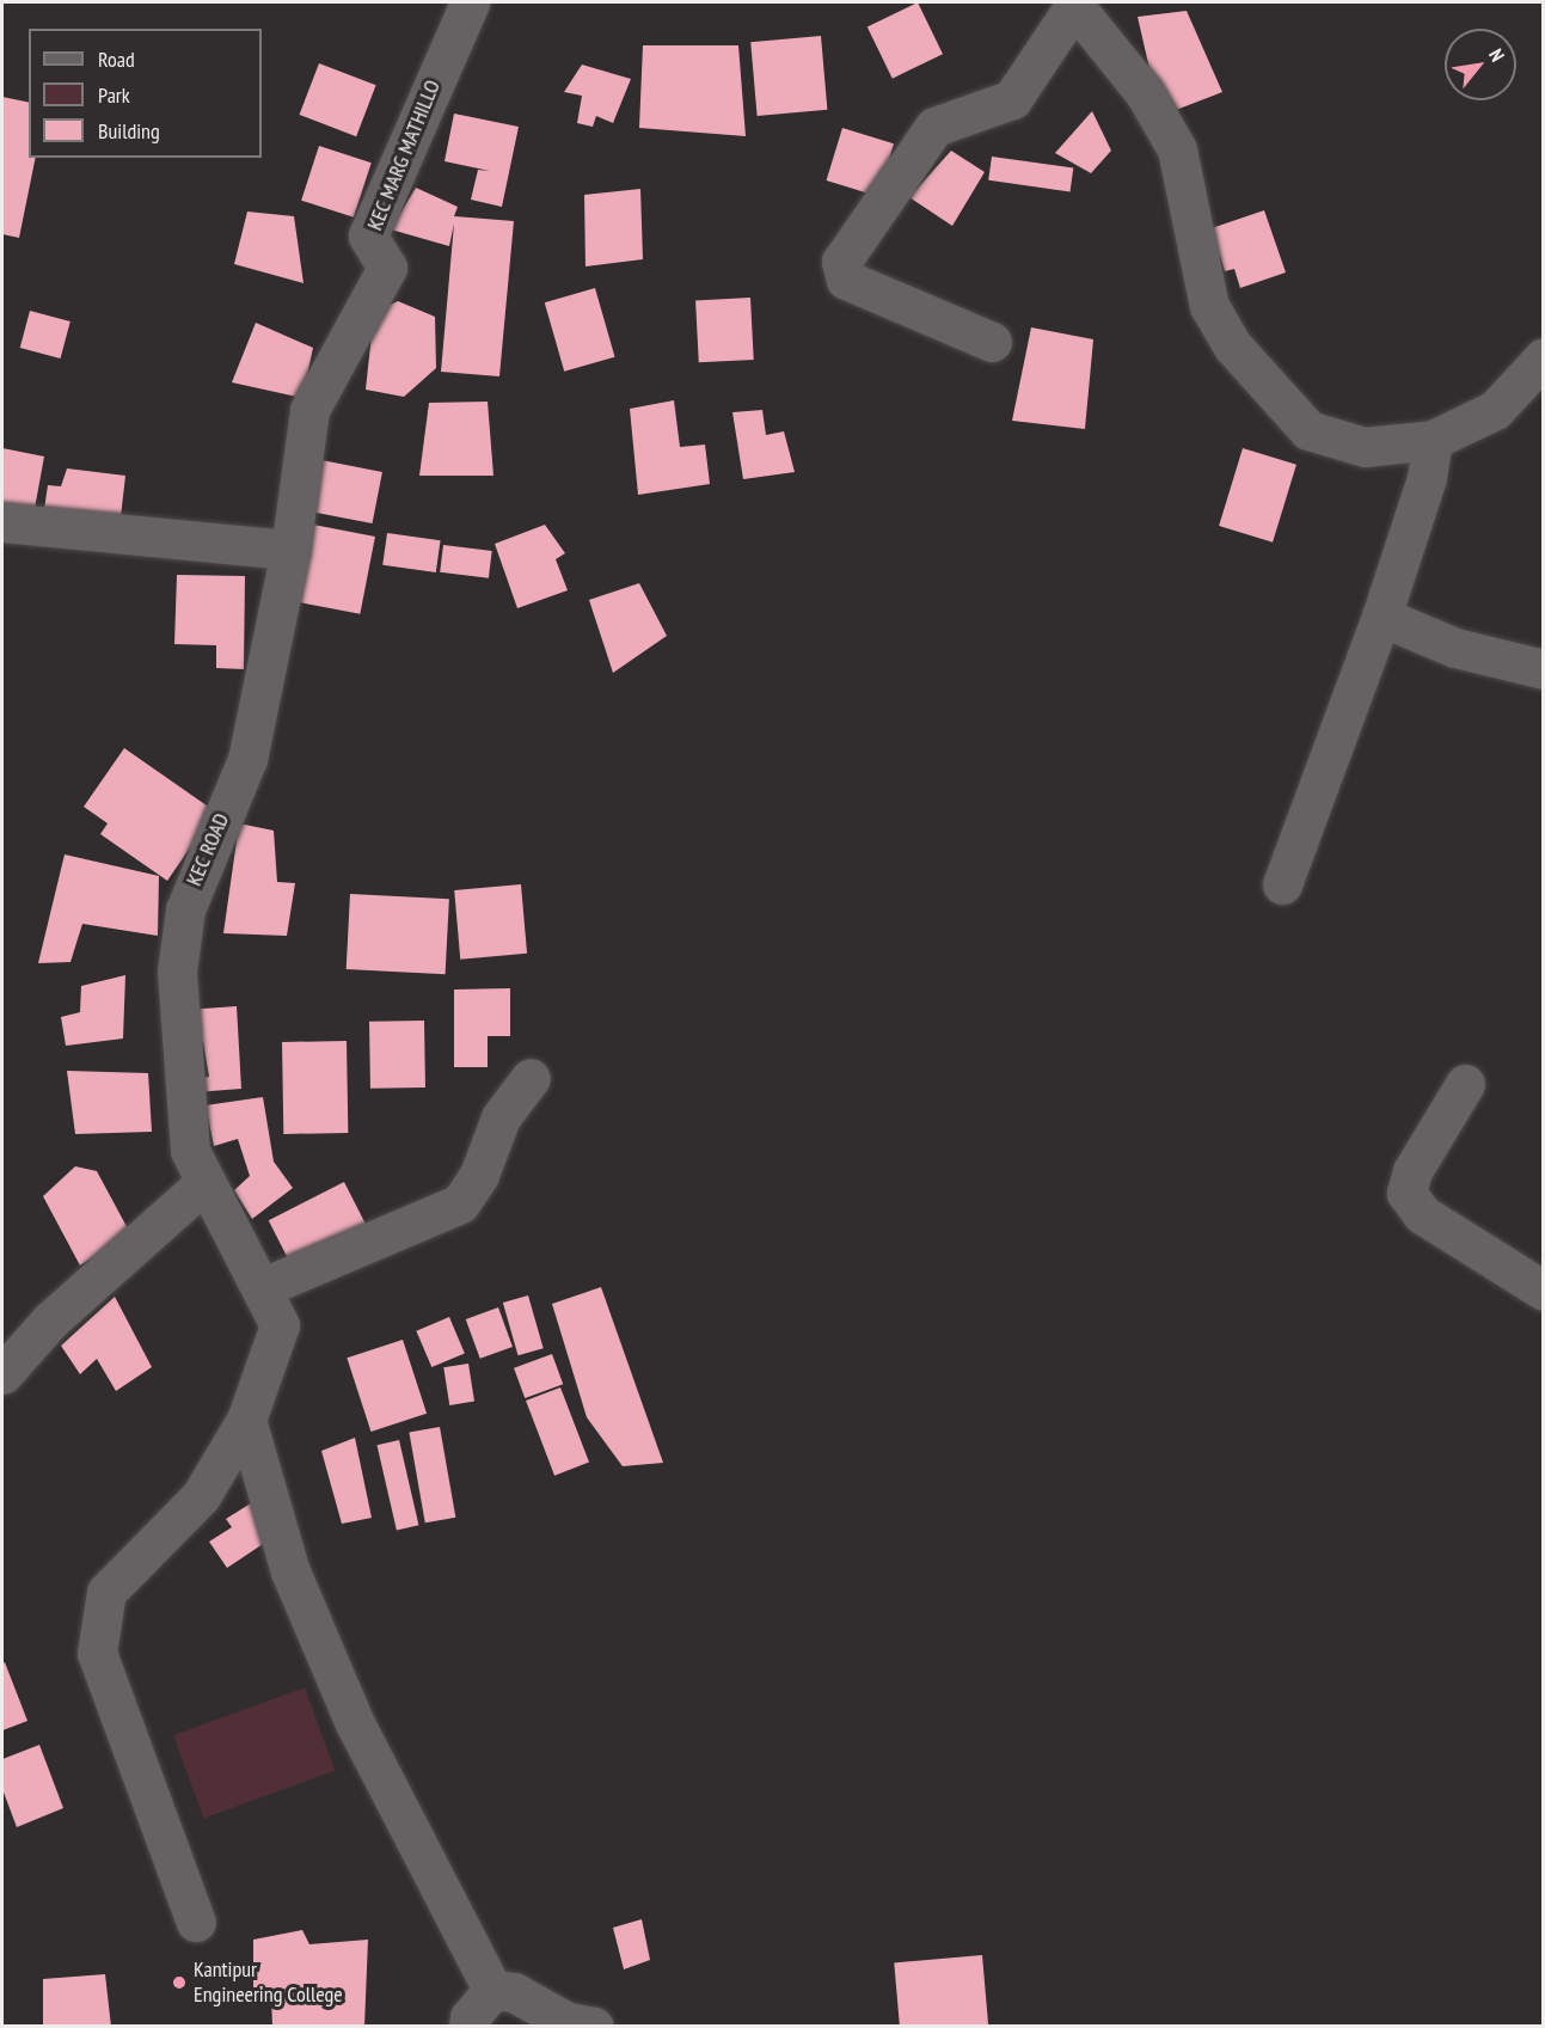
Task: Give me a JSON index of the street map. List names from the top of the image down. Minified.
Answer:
{"streets":{"street":["KEC MARG MATHILLO","KEC ROAD"]},"crossings":[["KEC MARG MATHILLO","KEC ROAD"]],"places":["Kantipur Engineering College"],"legend":["Road","Park","Building"],"north":"top right"}
